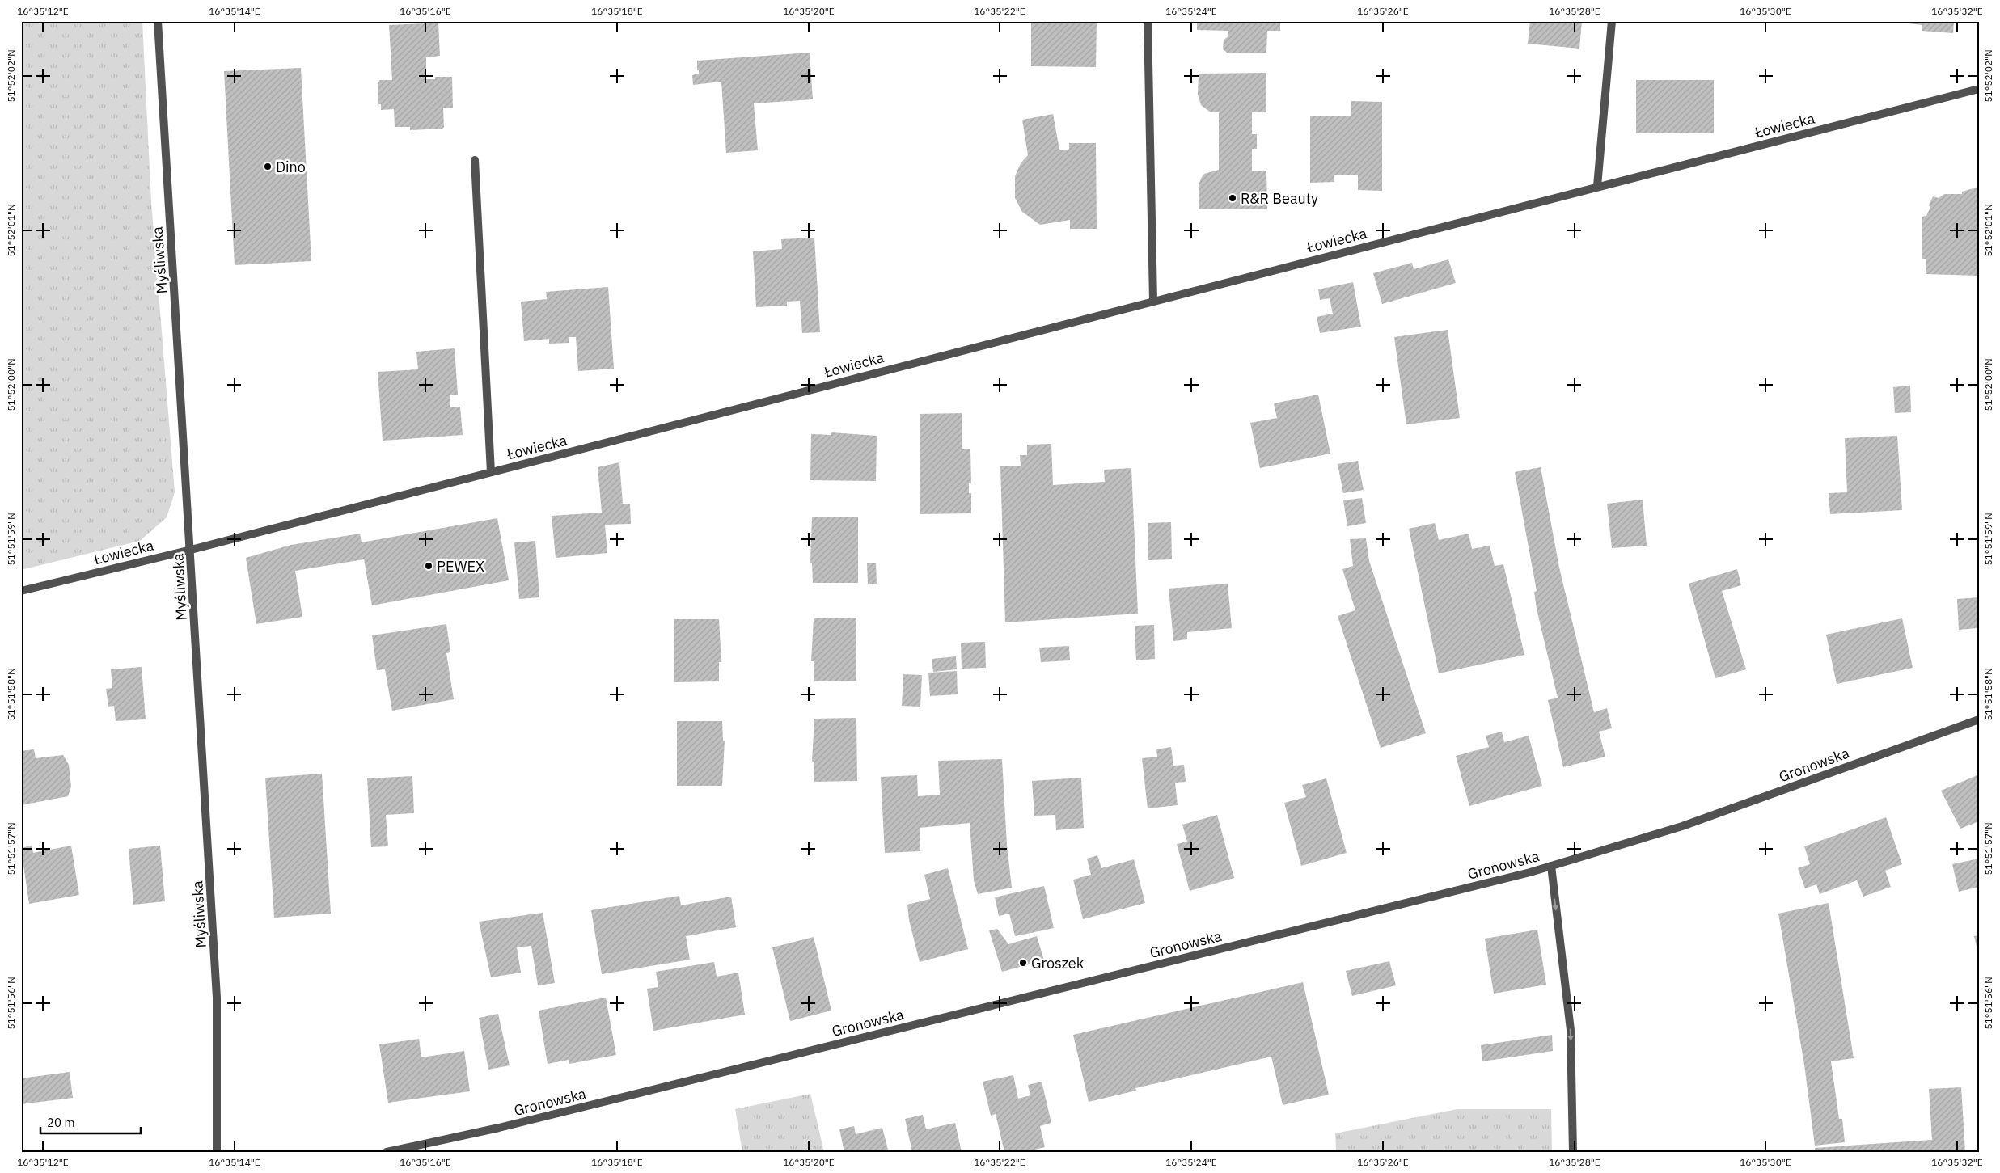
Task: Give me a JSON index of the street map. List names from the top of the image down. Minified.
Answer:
{"streets":{"street":["Łowiecka","Myśliwska","Gronowska"]},"crossings":[["Łowiecka","Myśliwska"]],"places":["Dino","R&R Beauty","PEWEX","Groszek"],"scale_bar":"20 m","coordinates":["16°35'12\"E","16°35'14\"E","16°35'16\"E","16°35'18\"E","16°35'20\"E","16°35'22\"E","16°35'24\"E","16°35'26\"E","16°35'28\"E","16°35'30\"E","16°35'32\"E","51°52'02\"N","51°52'01\"N","51°52'00\"N","51°51'59\"N","51°51'58\"N","51°51'57\"N","51°51'56\"N"]}
